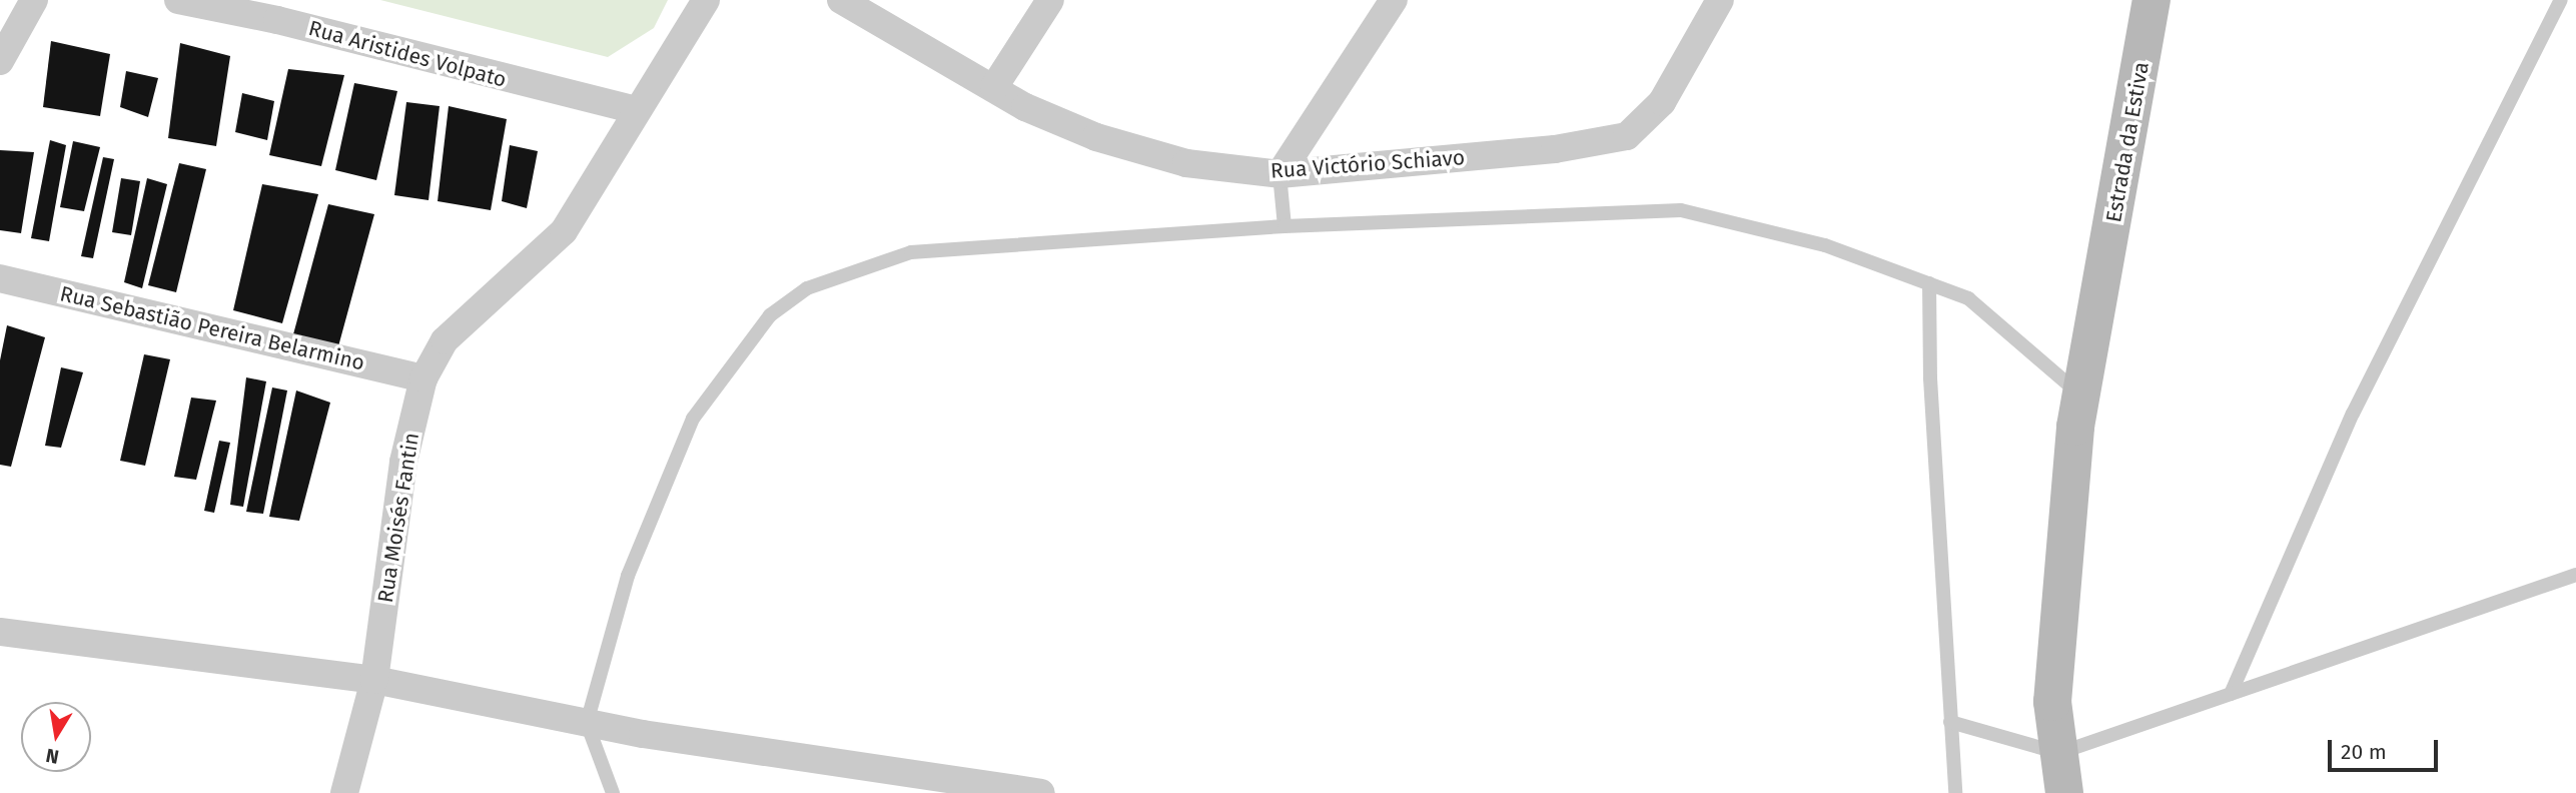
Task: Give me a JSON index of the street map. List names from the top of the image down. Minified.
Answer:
{"streets":{"street":["Rua Aristides Volpato","Estrada da Estiva","Rua Victório Schiavo","Rua Sebastião Pereira Belarmino","Rua Moisés Fantin"]},"crossings":[["Rua Aristides Volpato","Rua Moisés Fantin"],["Rua Sebastião Pereira Belarmino","Rua Moisés Fantin"]],"scale_bar":"20 m","north":"bottom"}
